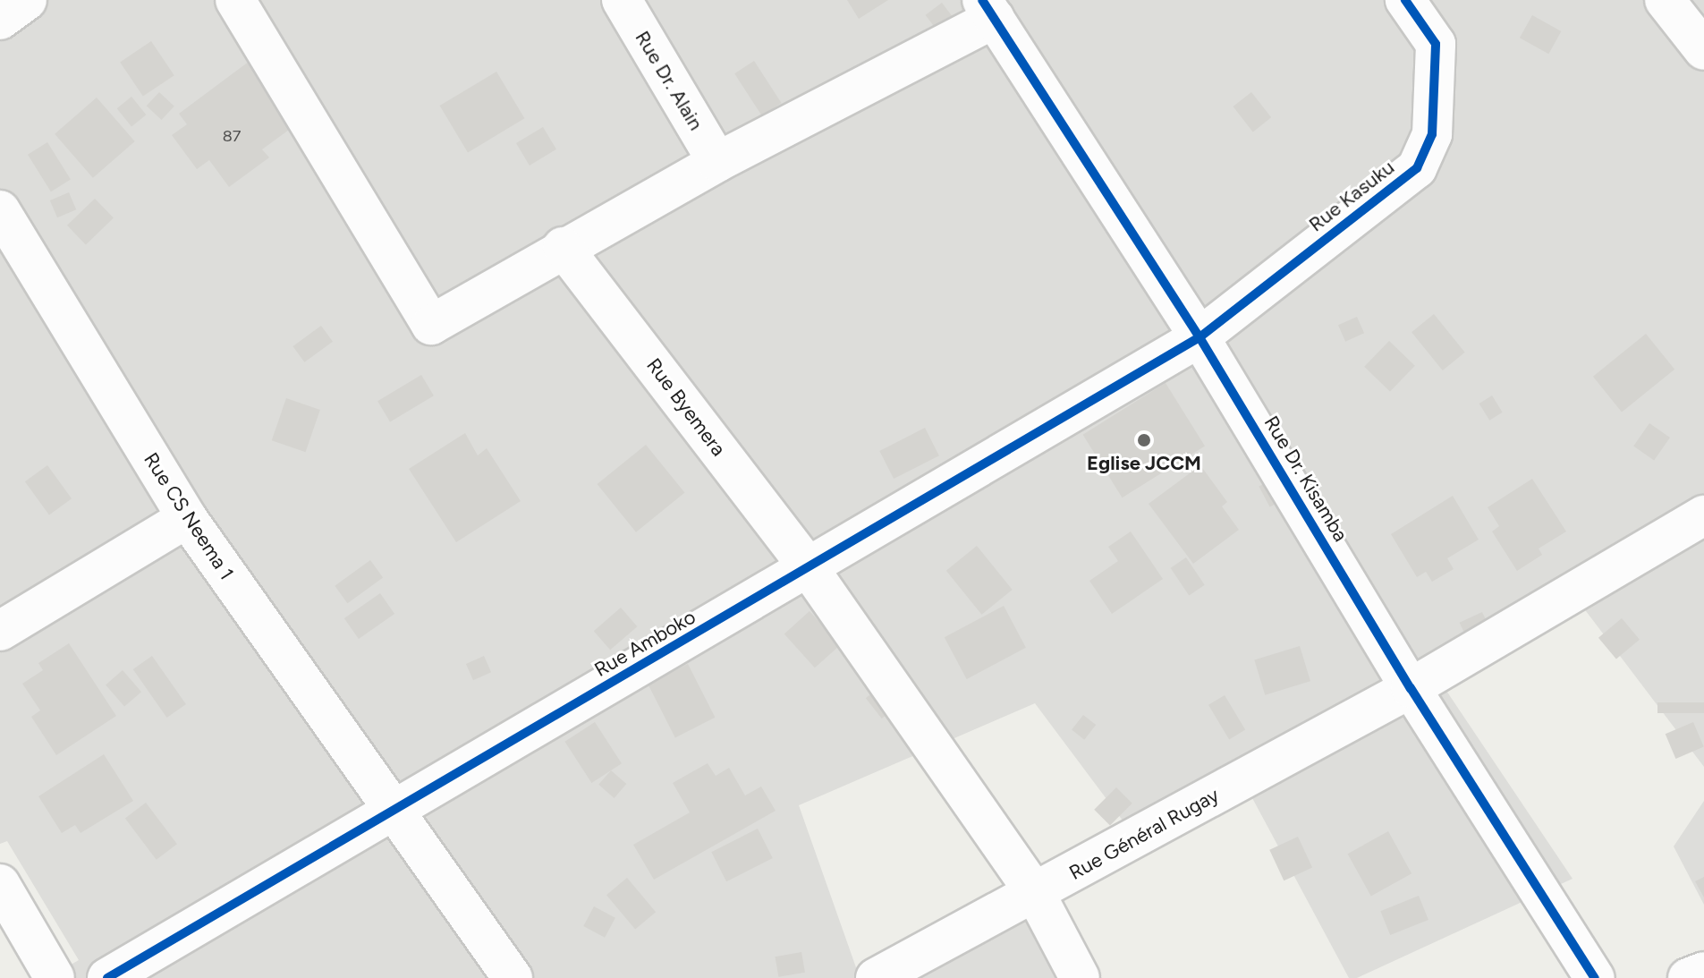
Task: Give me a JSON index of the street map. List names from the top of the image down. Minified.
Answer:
{"streets":{"street":["Rue Dr. Alain","Rue Kasuku","Rue Byemera","Rue Dr. Kisamba","Rue CS Neema 1","Rue Amboko","Rue Général Rugay"]},"crossings":[["Rue Kasuku","Rue Dr. Kisamba"],["Rue Kasuku","Rue Amboko"],["Rue Byemera","Rue Amboko"],["Rue Byemera","Rue Général Rugay"],["Rue Dr. Kisamba","Rue Amboko"],["Rue Dr. Kisamba","Rue Général Rugay"],["Rue CS Neema 1","Rue Amboko"]],"places":["Eglise JCCM"],"house_numbers":["87"]}
